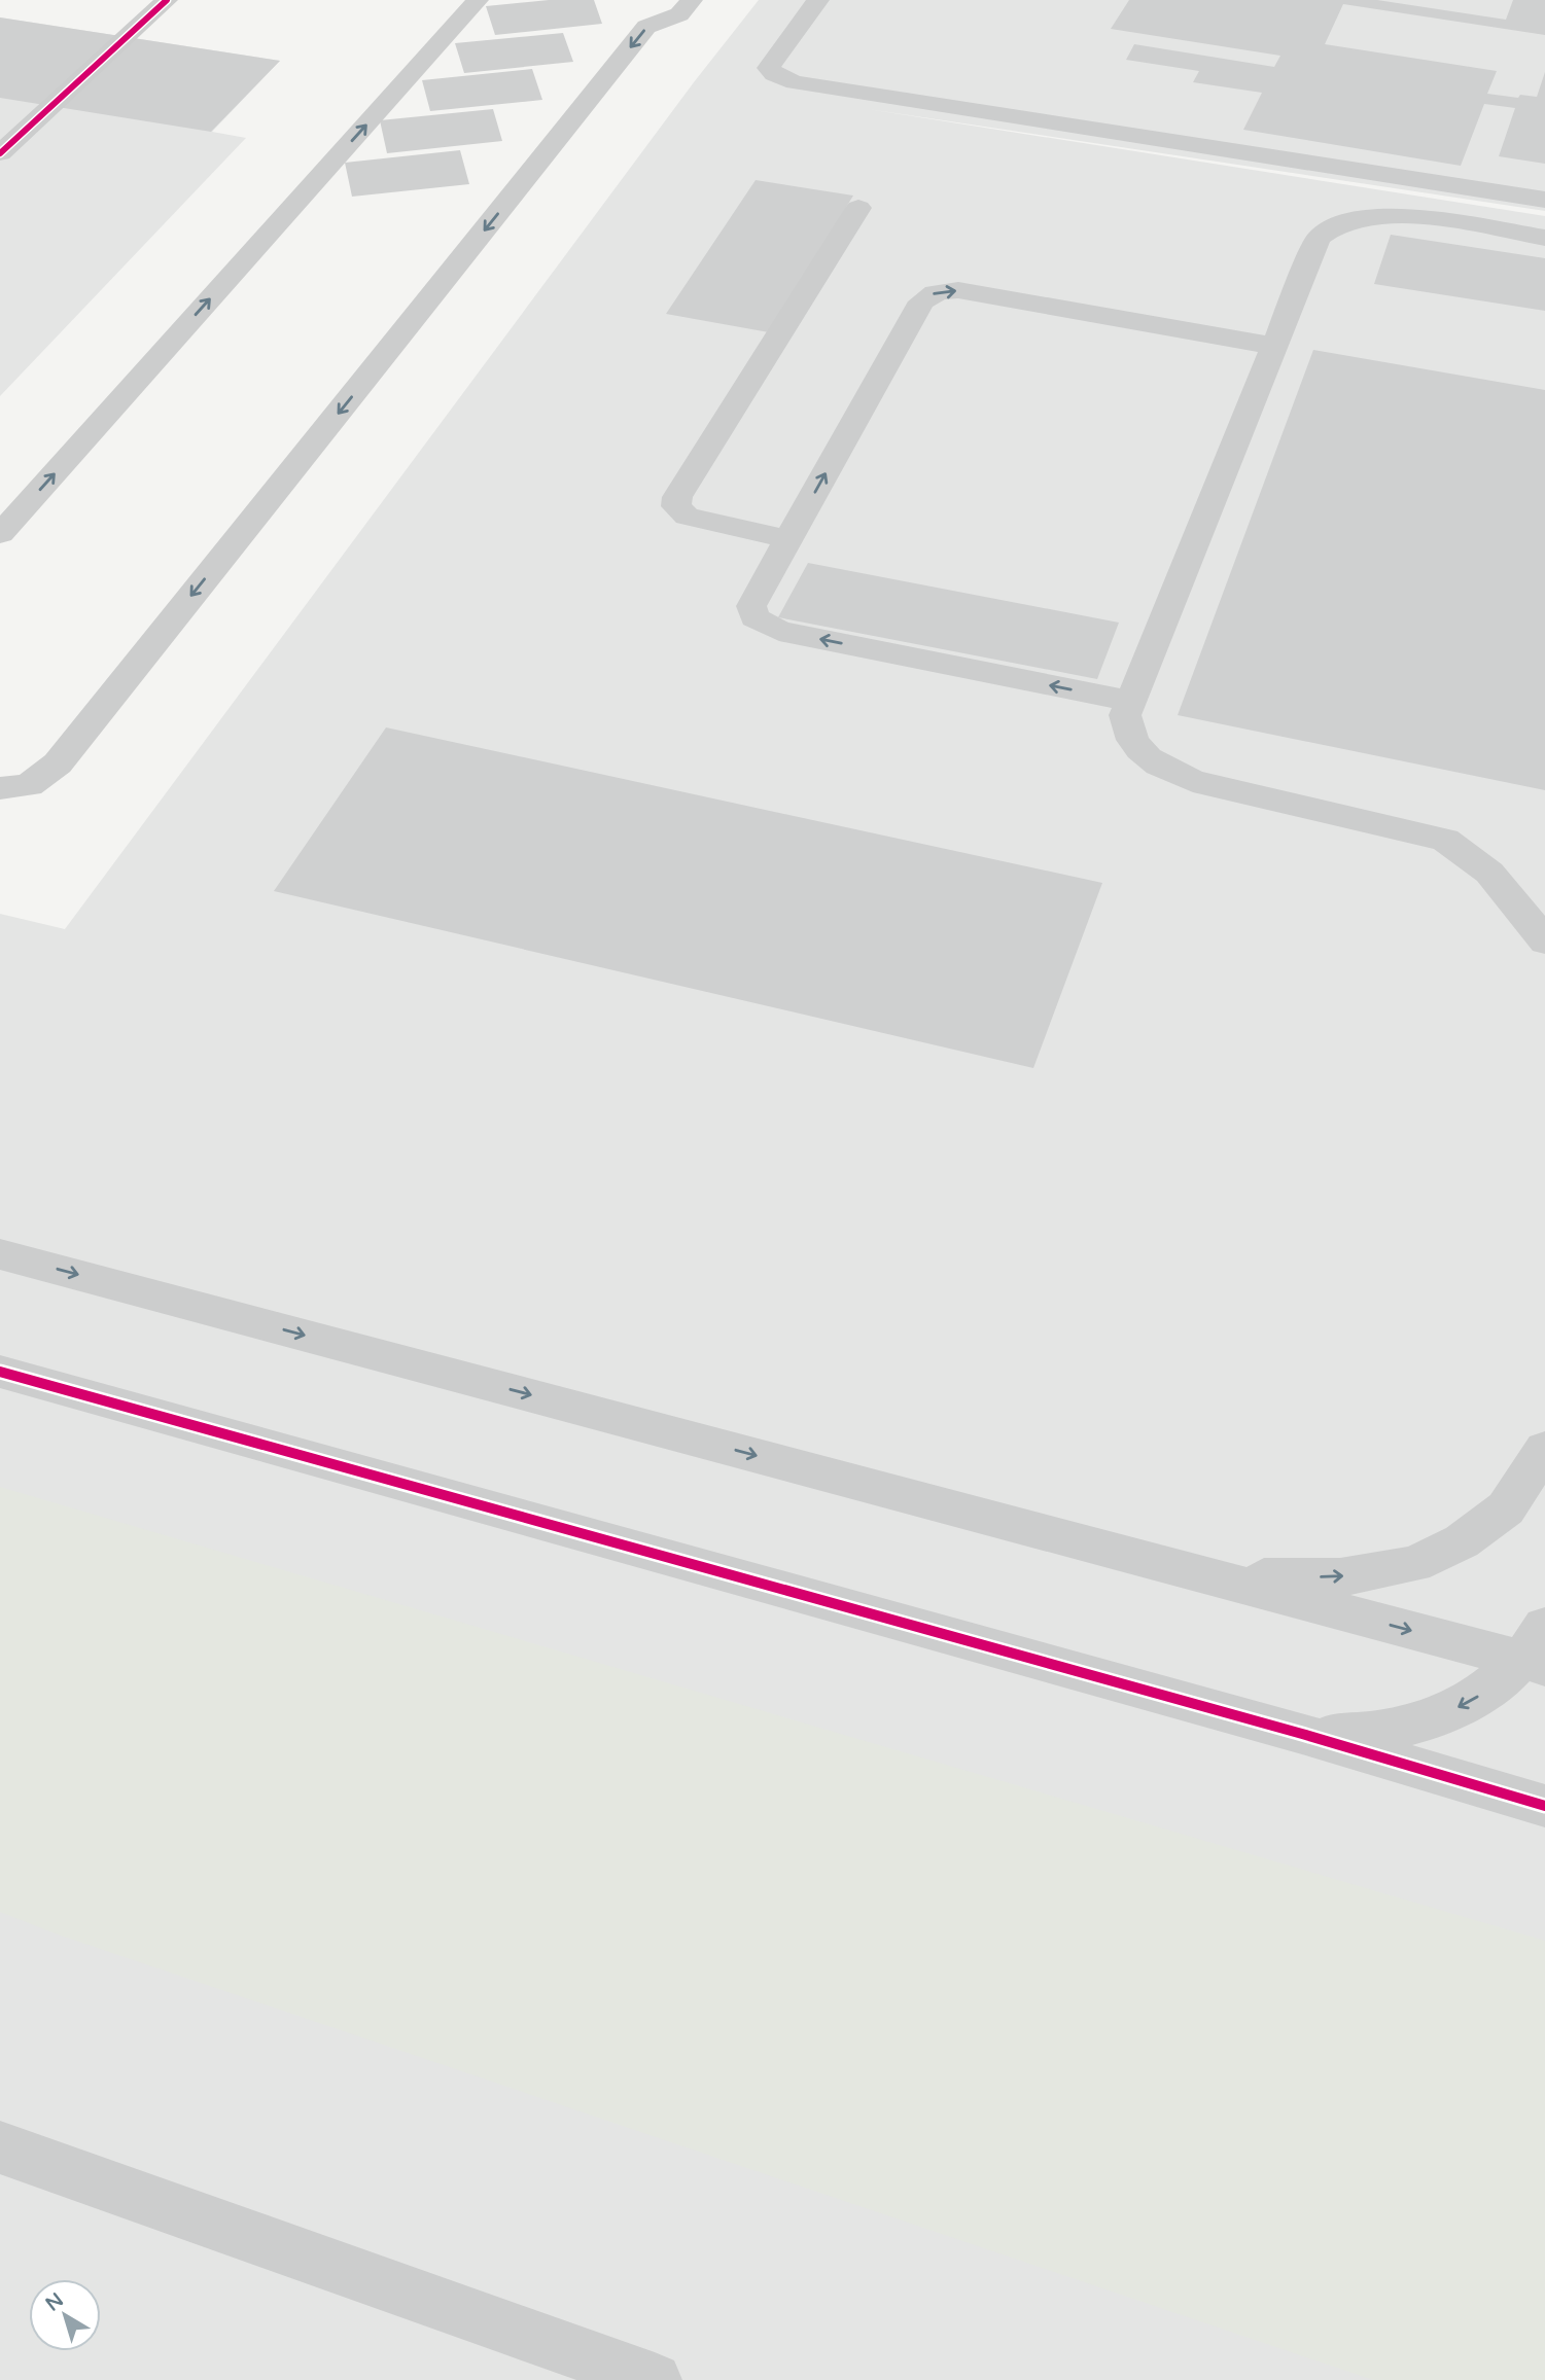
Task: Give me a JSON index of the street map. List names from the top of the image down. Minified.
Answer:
{"north":"top left"}
